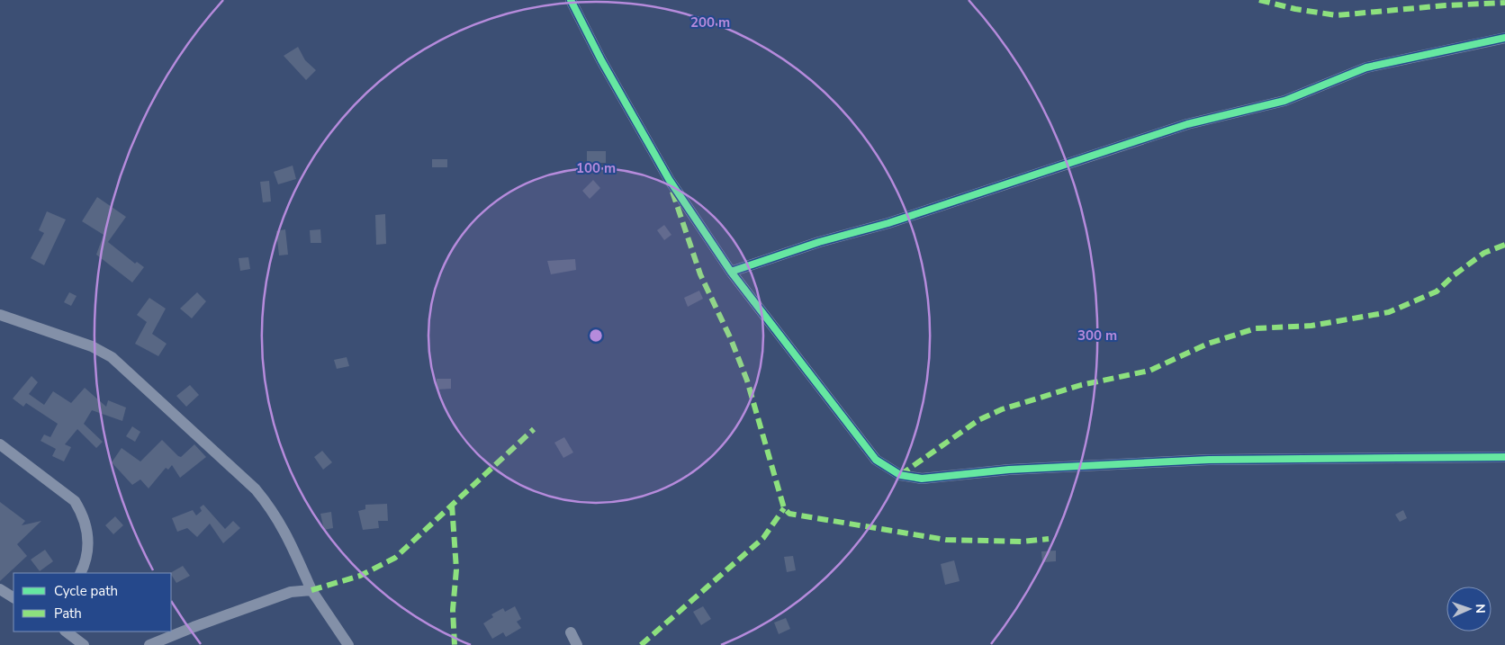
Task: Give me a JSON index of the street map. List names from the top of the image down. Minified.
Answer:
{"legend":["Cycle path","Path"],"north":"right","rings":["200 m","100 m","300 m"]}
